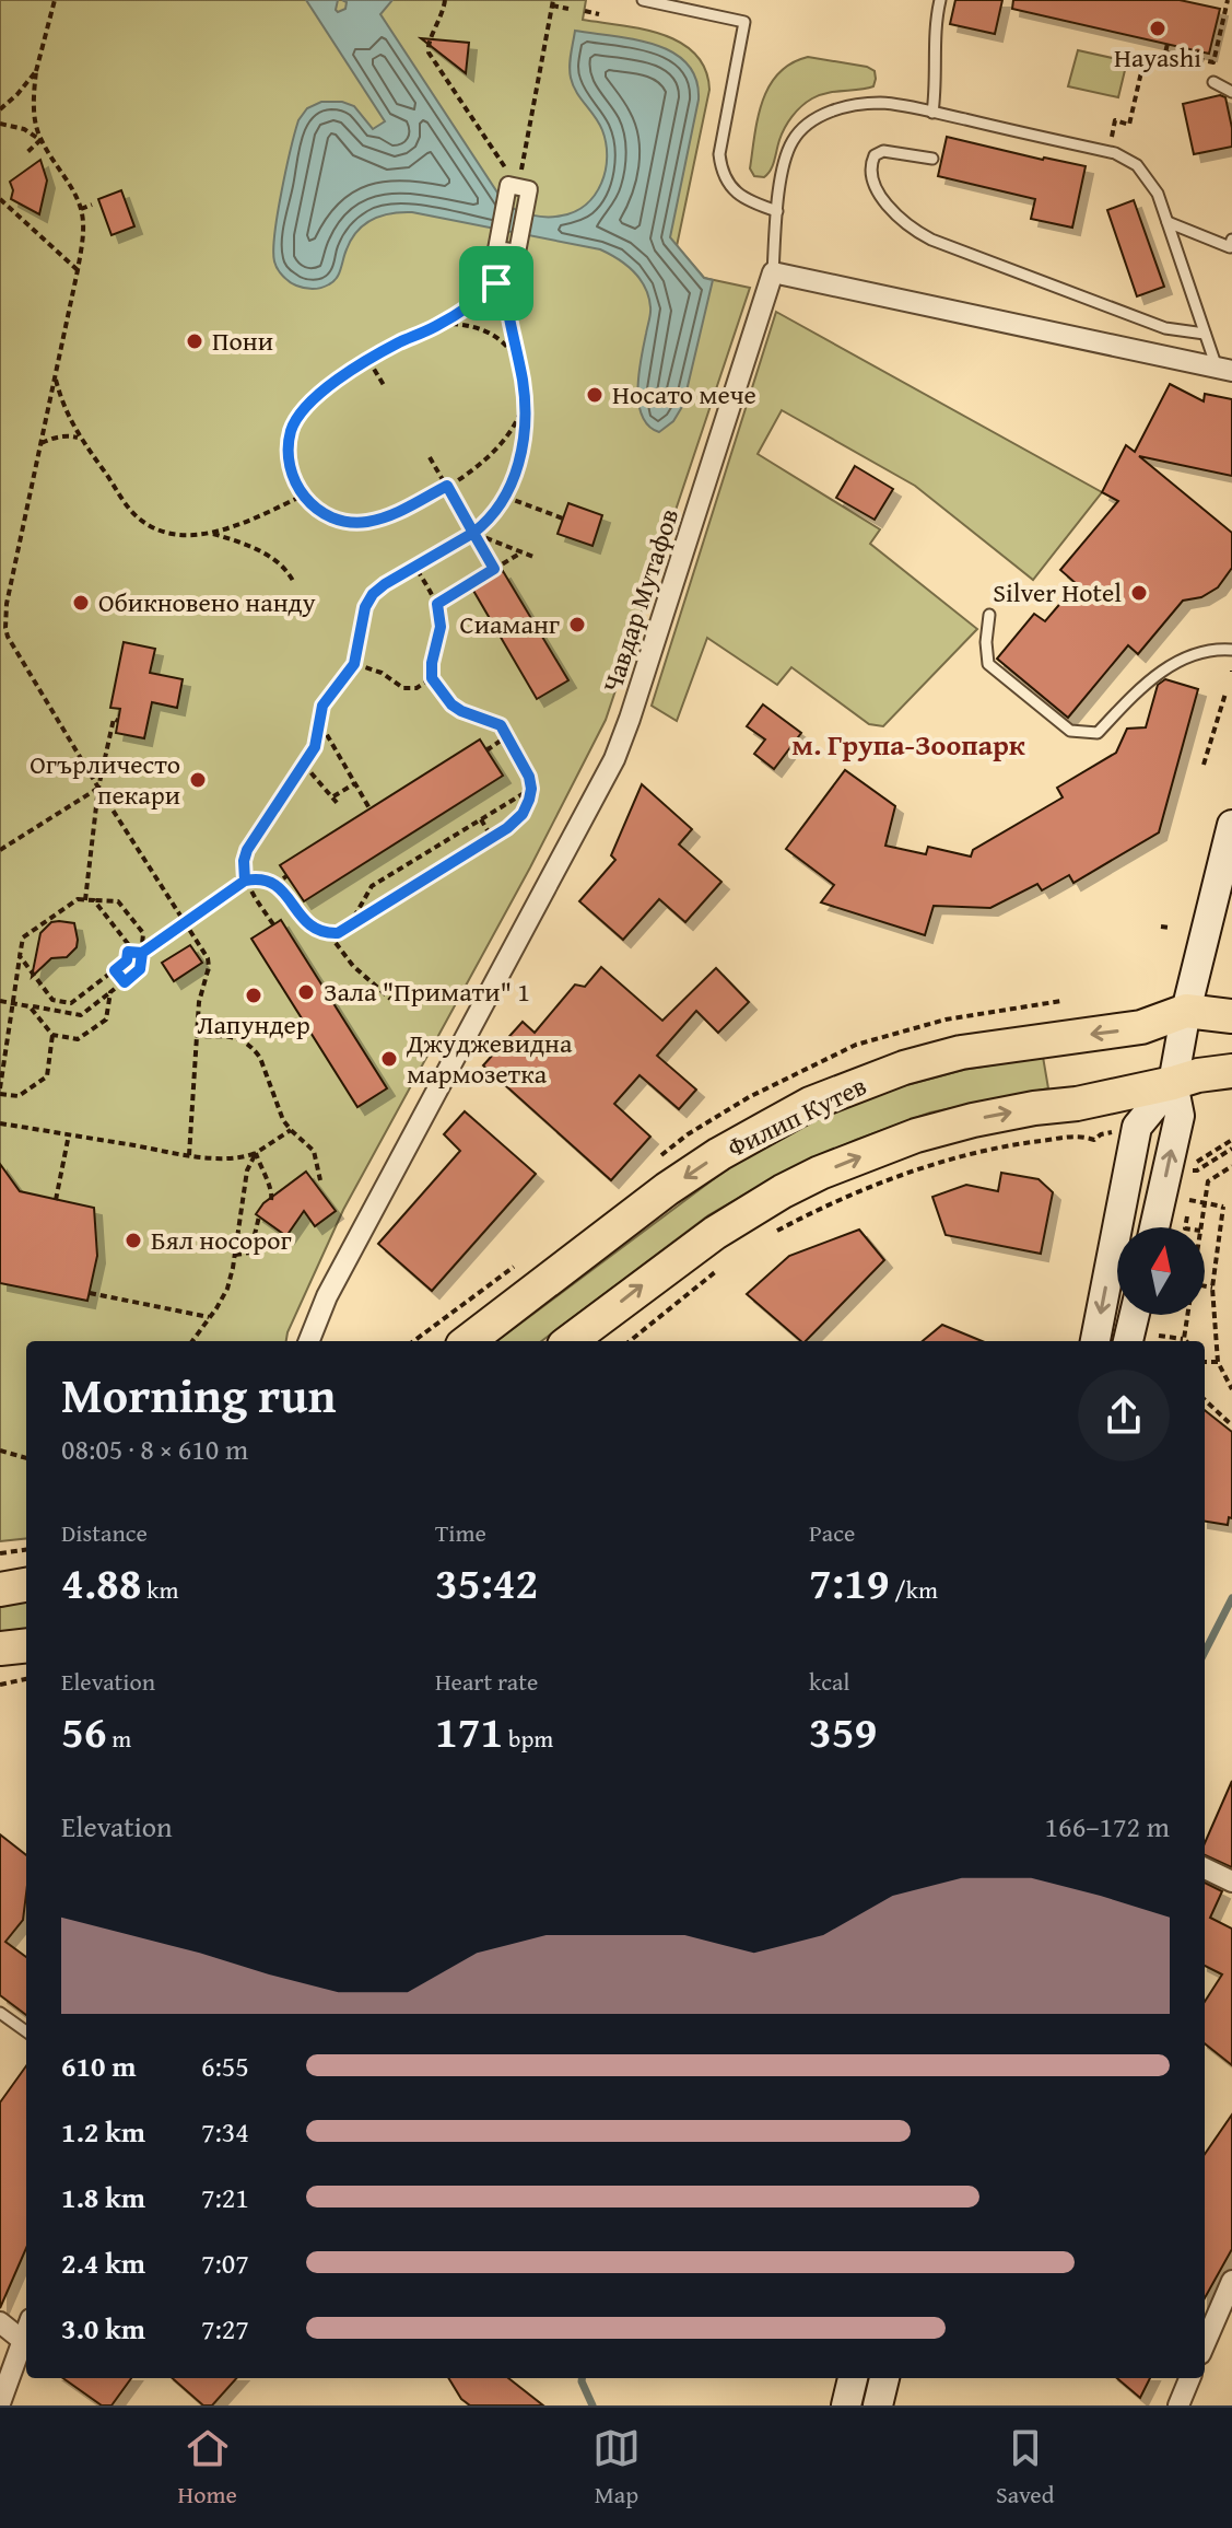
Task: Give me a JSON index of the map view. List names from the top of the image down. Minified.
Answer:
{"streets":{"main road":["Филип Кутев"],"street":["Чавдар Мутафов"]},"districts":["м. Група-Зоопарк"],"places":["Hayashi","Пони","Носато мече","Silver Hotel","Обикновено нанду","Сиаманг","Огърличесто пекари","Зала \"Примати\" 1","Лапундер","Джуджевидна мармозетка","Бял носорог"],"north":"top","page":{"heading":["Morning run","08:05 · 8 × 610 m"],"stats":[["Distance","4.88 km"],["Time","35:42"],["Pace","7:19 /km"],["Elevation","56 m"],["Heart rate","171 bpm"],["kcal","359"]],"chart":["Elevation","166–172 m"],"list":[{"name":"610 m","note":"6:55"},{"name":"1.2 km","note":"7:34"},{"name":"1.8 km","note":"7:21"},{"name":"2.4 km","note":"7:07"},{"name":"3.0 km","note":"7:27"}],"tabs":["Home","Map","Saved"]}}
